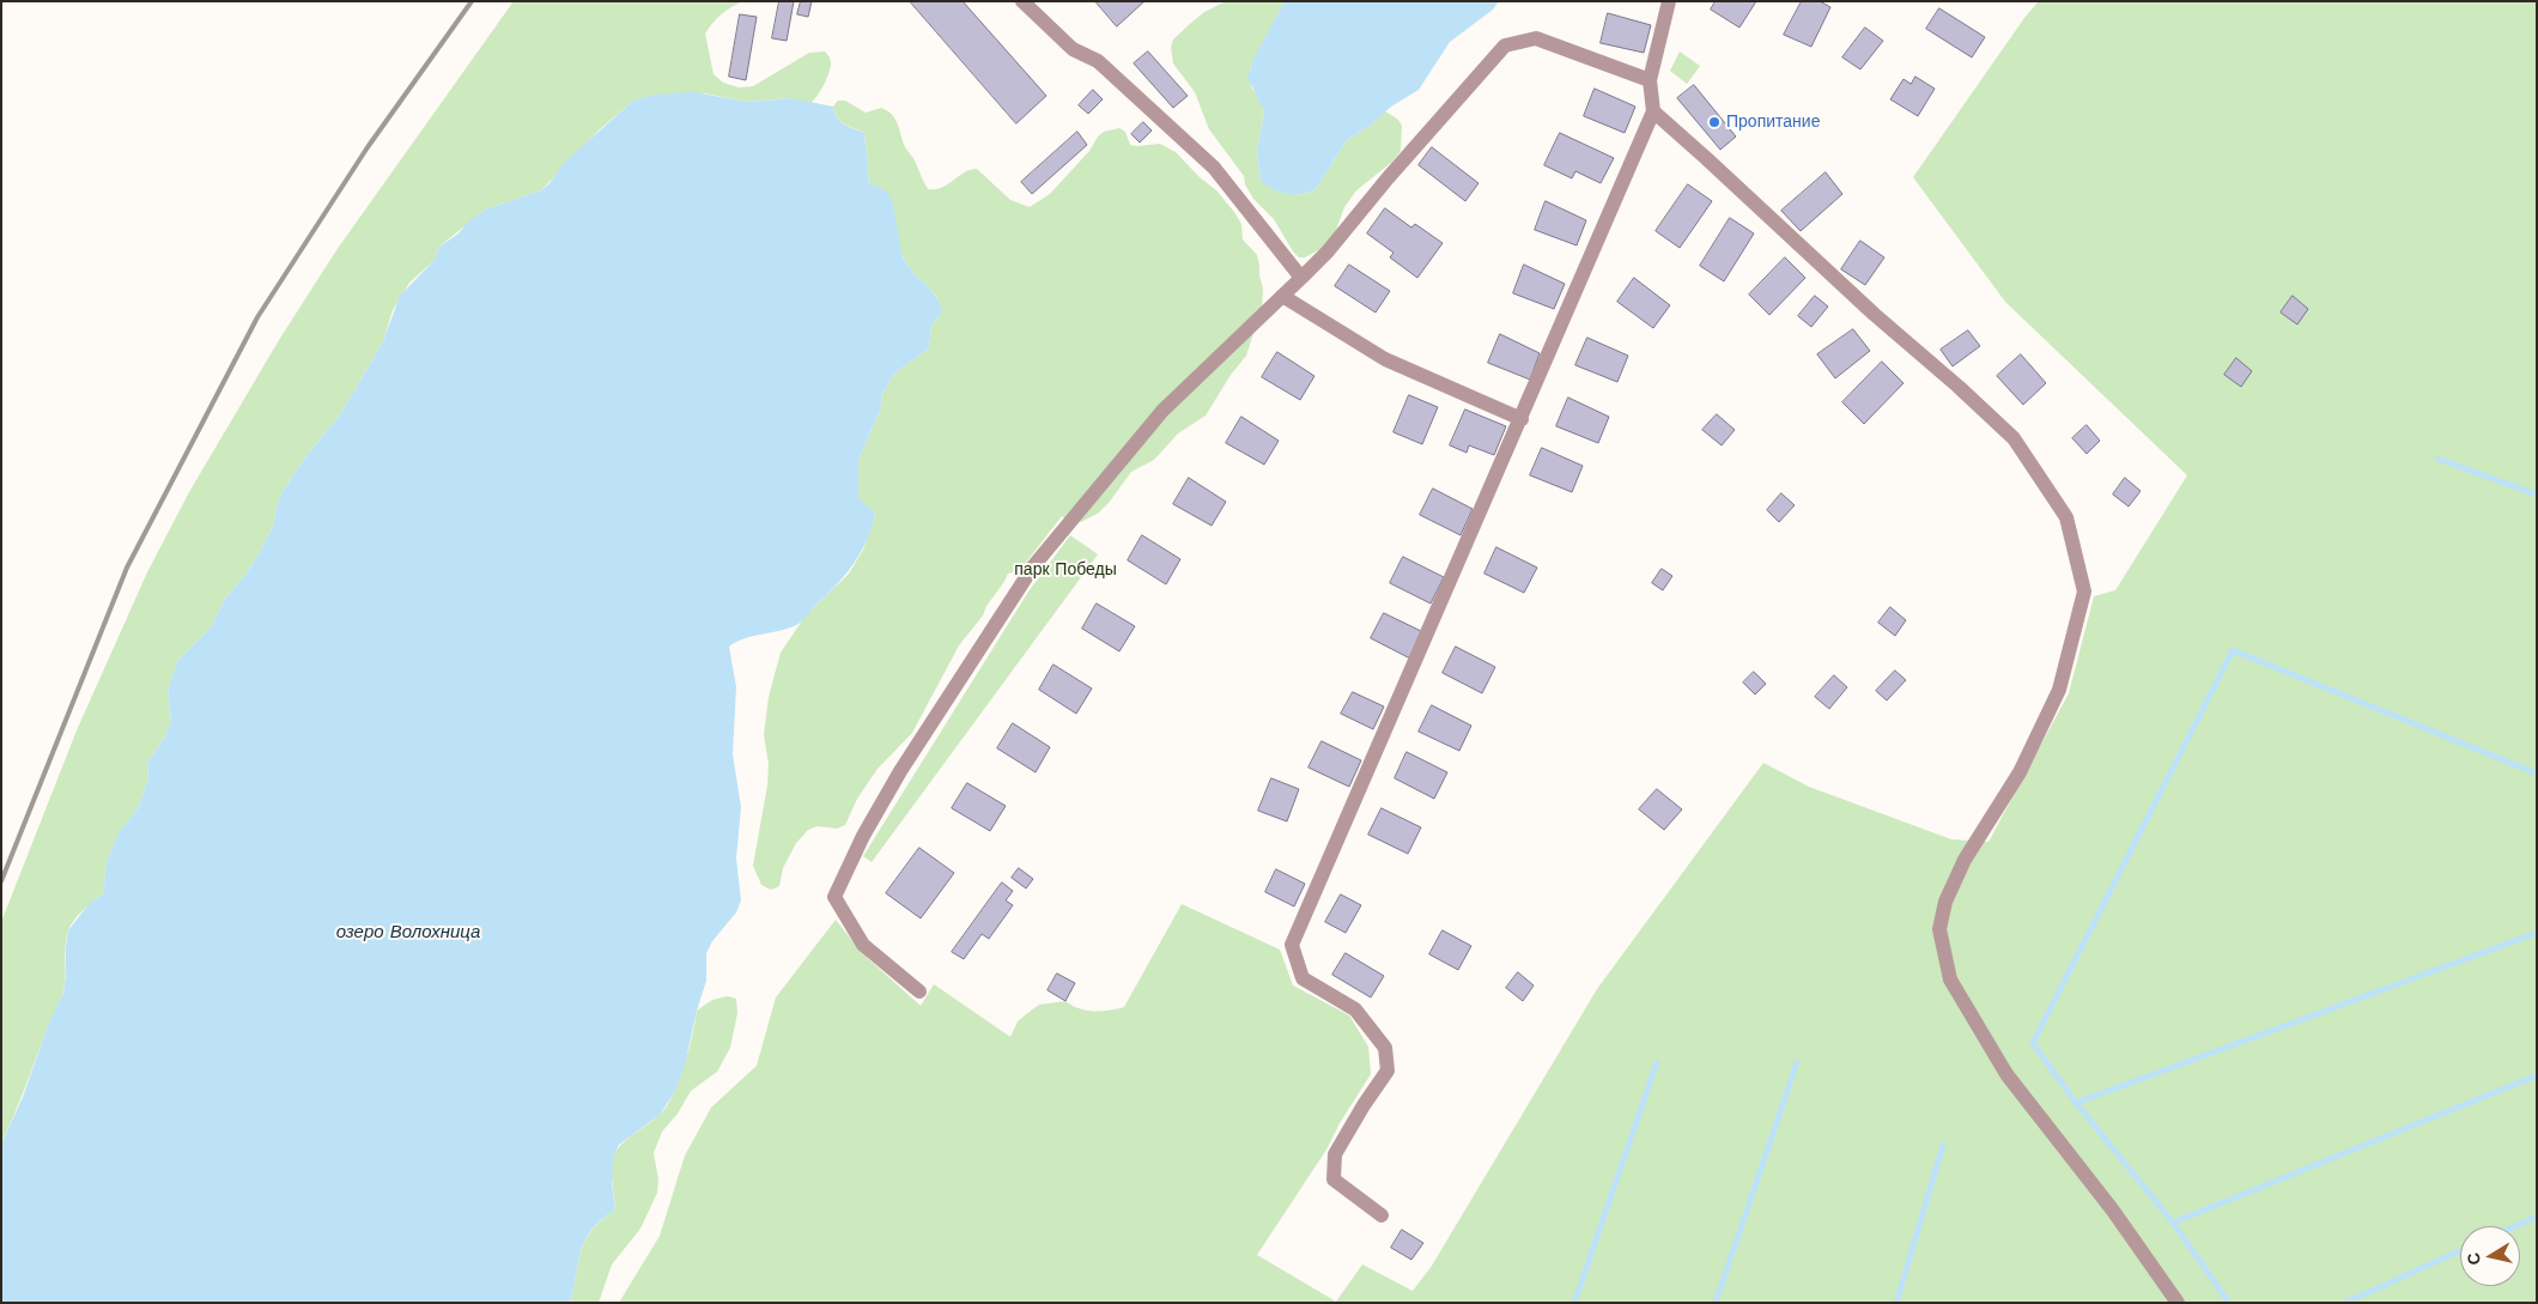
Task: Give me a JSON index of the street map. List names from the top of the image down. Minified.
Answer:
{"water":["озеро Волохница"],"parks":["парк Победы"],"places":["Пропитание"],"north":"left"}
